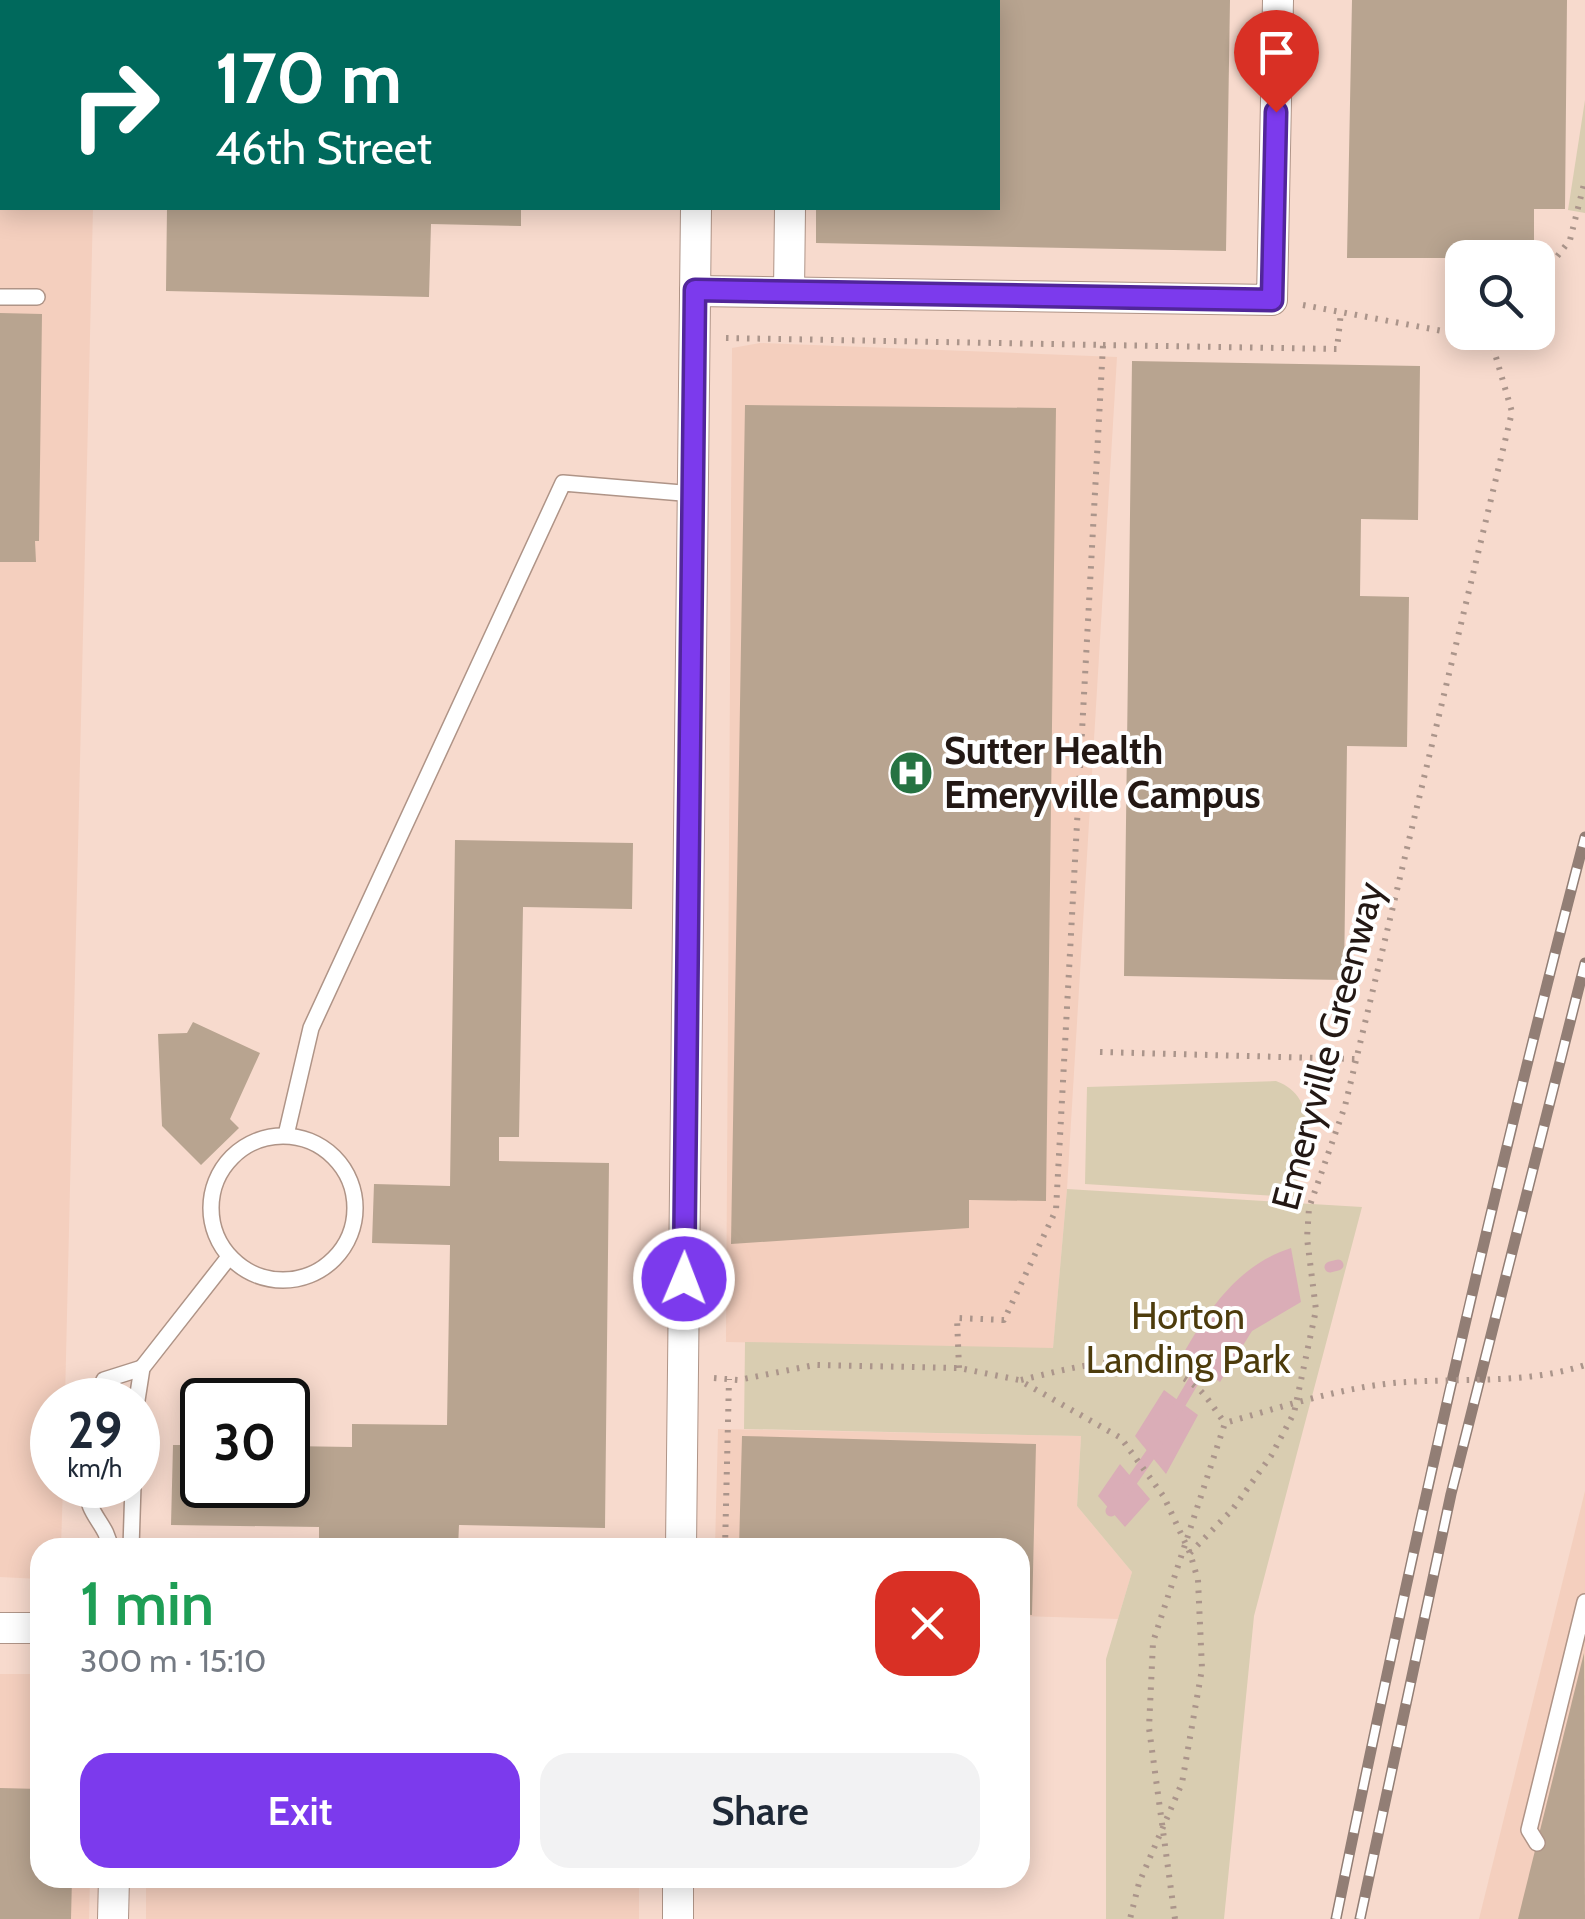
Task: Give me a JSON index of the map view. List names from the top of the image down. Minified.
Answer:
{"streets":{"path":["Emeryville Greenway"]},"parks":["Horton Landing Park"],"places":{"hospital":["Sutter Health Emeryville Campus"]},"page":{"turn":["170 m","46th Street"],"speed":"29 km/h","limit":"30","heading":["1 min","300 m · 15:10"],"buttons":["Exit","Share"]}}
